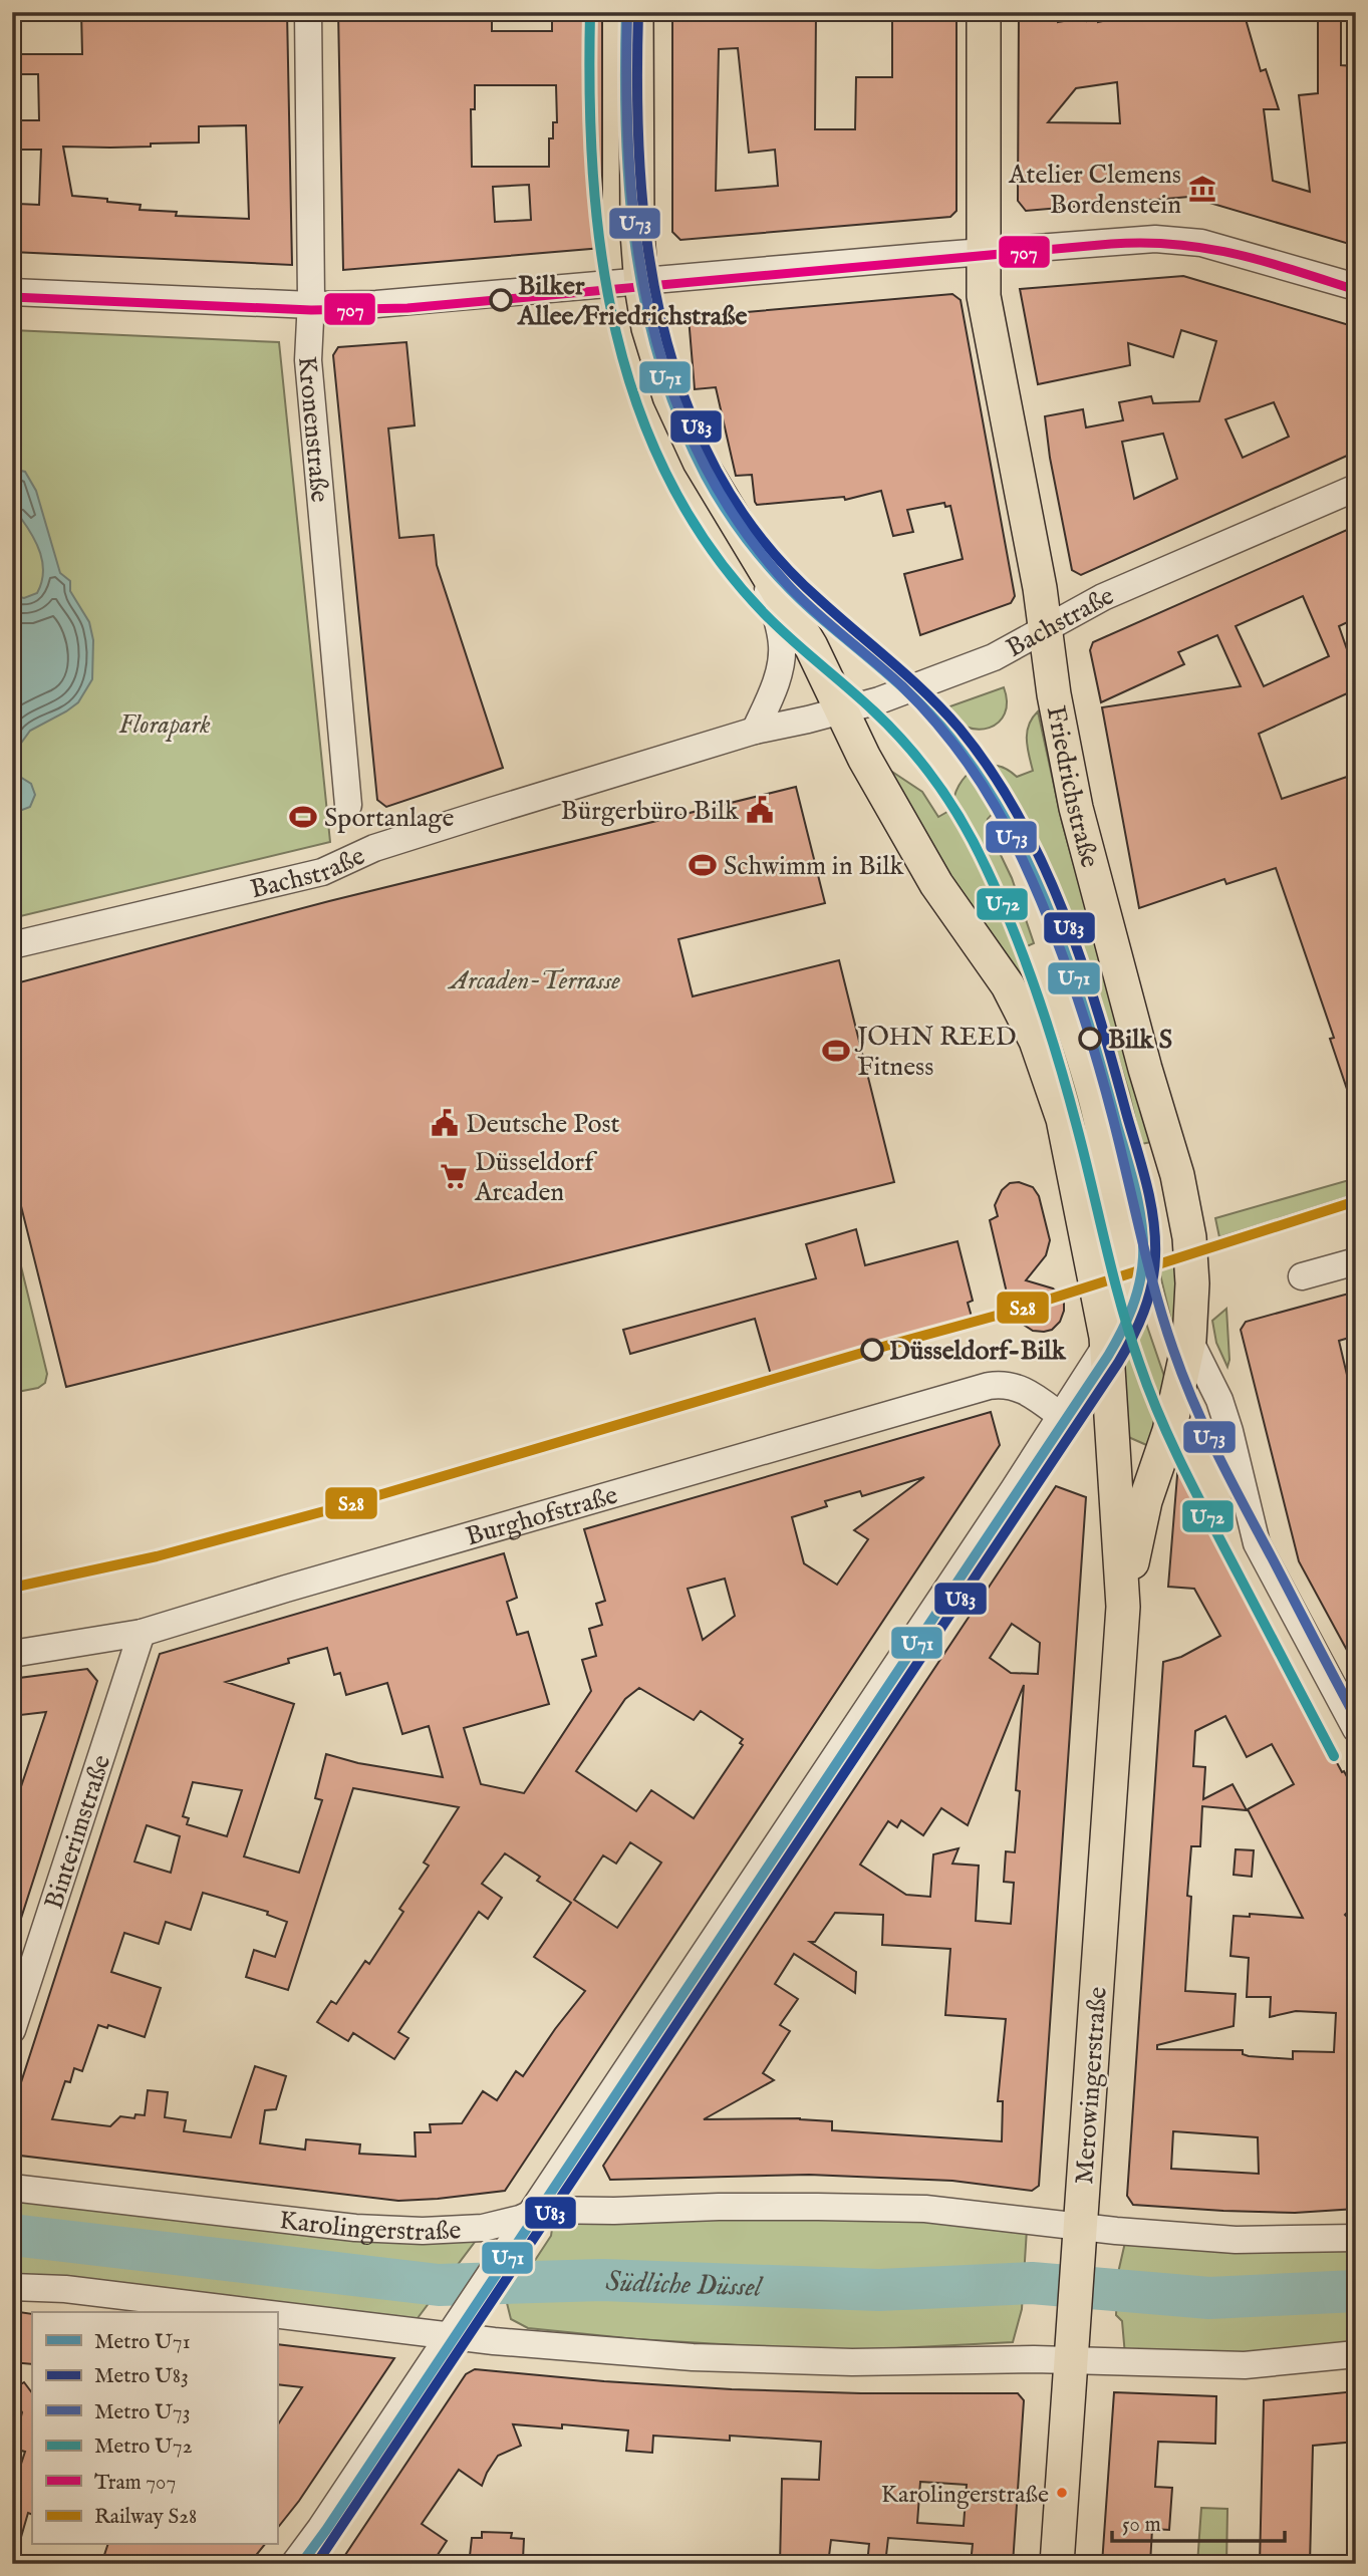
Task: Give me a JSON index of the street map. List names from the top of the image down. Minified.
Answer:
{"streets":{"main road":["Friedrichstraße","Merowingerstraße"],"street":["Kronenstraße","Bachstraße","Burghofstraße","Binterimstraße","Karolingerstraße"]},"crossings":[["Bachstraße","Friedrichstraße"],["Bachstraße","Merowingerstraße"],["Friedrichstraße","Merowingerstraße"],["Burghofstraße","Binterimstraße"],["Merowingerstraße","Karolingerstraße"]],"water":["Südliche Düssel"],"parks":["Florapark","Arcaden-Terrasse"],"places":{"museum":["Atelier Clemens Bordenstein"],"other":["Bilker Allee/Friedrichstraße","Bilk S","Düsseldorf-Bilk","Karolingerstraße"],"public building":["Bürgerbüro Bilk","Deutsche Post"],"sports":["Sportanlage","Schwimm in Bilk","JOHN REED Fitness"],"supermarket":["Düsseldorf Arcaden"]},"lines":["metro line U71","metro line U83","metro line U73","metro line U72","tram line 707","rail line S28"],"legend":["Metro U71","Metro U83","Metro U73","Metro U72","Tram 707","Railway S28"],"scale_bar":"50 m"}
